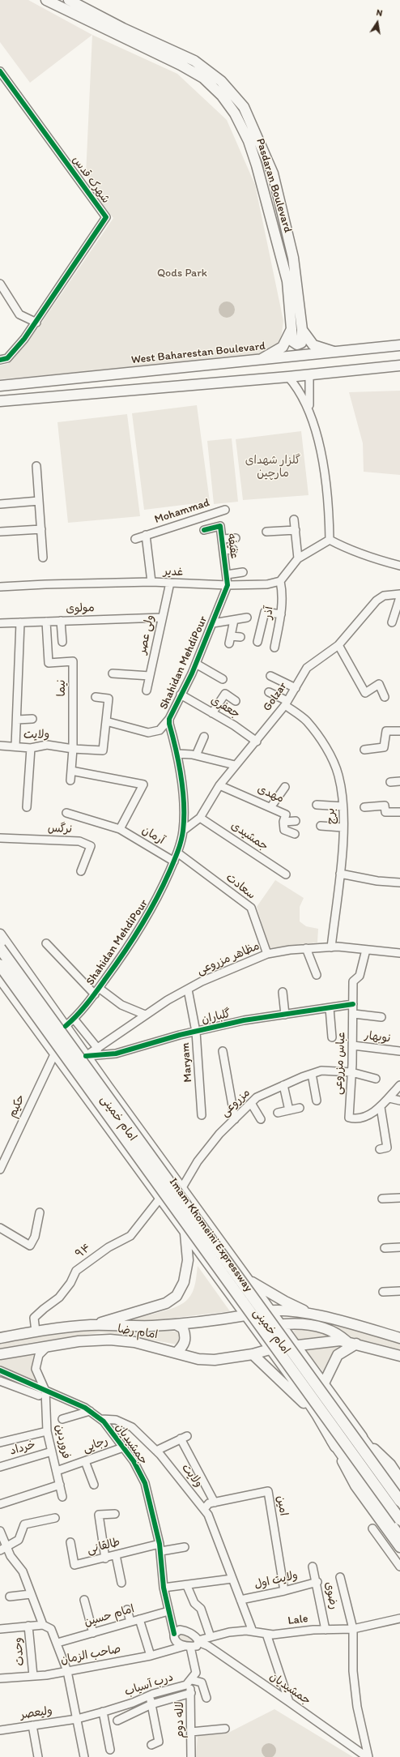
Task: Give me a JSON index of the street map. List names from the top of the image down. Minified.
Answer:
{"streets":{"highway":["Imam Khomeini Expressway"],"main road":["Pasdaran Boulevard","West Baharestan Boulevard","امام خمینی","امام رضا"],"street":["شهرک قدس","Mohammad","عفیفه","غدیر","مولوی","آذر","ولی عصر","Shahidan MehdiPour","نیما","Golzar","جعفری","ولایت","مهدی","برج","نرگس","آرمان","جمشیدی","سعادت","مظاهر مزروعی","گلباران","نوبهار","Maryam","عباس مزروعی","مزروعی","حکیم","۹۴","فروردین","جمشیدیان","رجایی","خرداد","امین","طالقانی","ولایت اول","رضوی","امام حسین","Lale","وحدت","صاحب الزمان","درب آسیاب","ولیعصر","لاله دوم"]},"crossings":[["Pasdaran Boulevard","West Baharestan Boulevard"],["Mohammad","غدیر"],["عفیفه","غدیر"],["عفیفه","Shahidan MehdiPour"],["غدیر","آذر"],["غدیر","ولی عصر"],["غدیر","Shahidan MehdiPour"],["مولوی","ولی عصر"],["مولوی","نیما"],["Shahidan MehdiPour","Golzar"],["Shahidan MehdiPour","جعفری"],["Shahidan MehdiPour","آرمان"],["Shahidan MehdiPour","سعادت"],["Shahidan MehdiPour","امام خمینی"],["نیما","ولایت"],["Golzar","جعفری"],["Golzar","مهدی"],["Golzar","برج"],["Golzar","جمشیدی"],["ولایت","جمشیدیان"],["ولایت","امین"],["ولایت","ولایت اول"],["ولایت","Lale"],["برج","مظاهر مزروعی"],["سعادت","مظاهر مزروعی"],["مظاهر مزروعی","گلباران"],["مظاهر مزروعی","Maryam"],["مظاهر مزروعی","عباس مزروعی"],["مظاهر مزروعی","امام خمینی"],["گلباران","Maryam"],["گلباران","عباس مزروعی"],["گلباران","امام خمینی"],["نوبهار","عباس مزروعی"],["عباس مزروعی","مزروعی"],["مزروعی","امام خمینی"],["حکیم","امام خمینی"],["امام خمینی","۹۴"],["امام خمینی","امام رضا"],["۹۴","امام رضا"],["فروردین","جمشیدیان"],["فروردین","رجایی"],["فروردین","خرداد"],["جمشیدیان","رجایی"],["جمشیدیان","طالقانی"],["جمشیدیان","امام حسین"],["جمشیدیان","Lale"],["جمشیدیان","صاحب الزمان"],["امین","ولایت اول"],["ولایت اول","رضوی"],["رضوی","Lale"],["Lale","صاحب الزمان"],["وحدت","صاحب الزمان"],["درب آسیاب","ولیعصر"],["درب آسیاب","لاله دوم"]],"parks":["Qods Park","گلزار شهدای مارچین"],"north":"top"}
